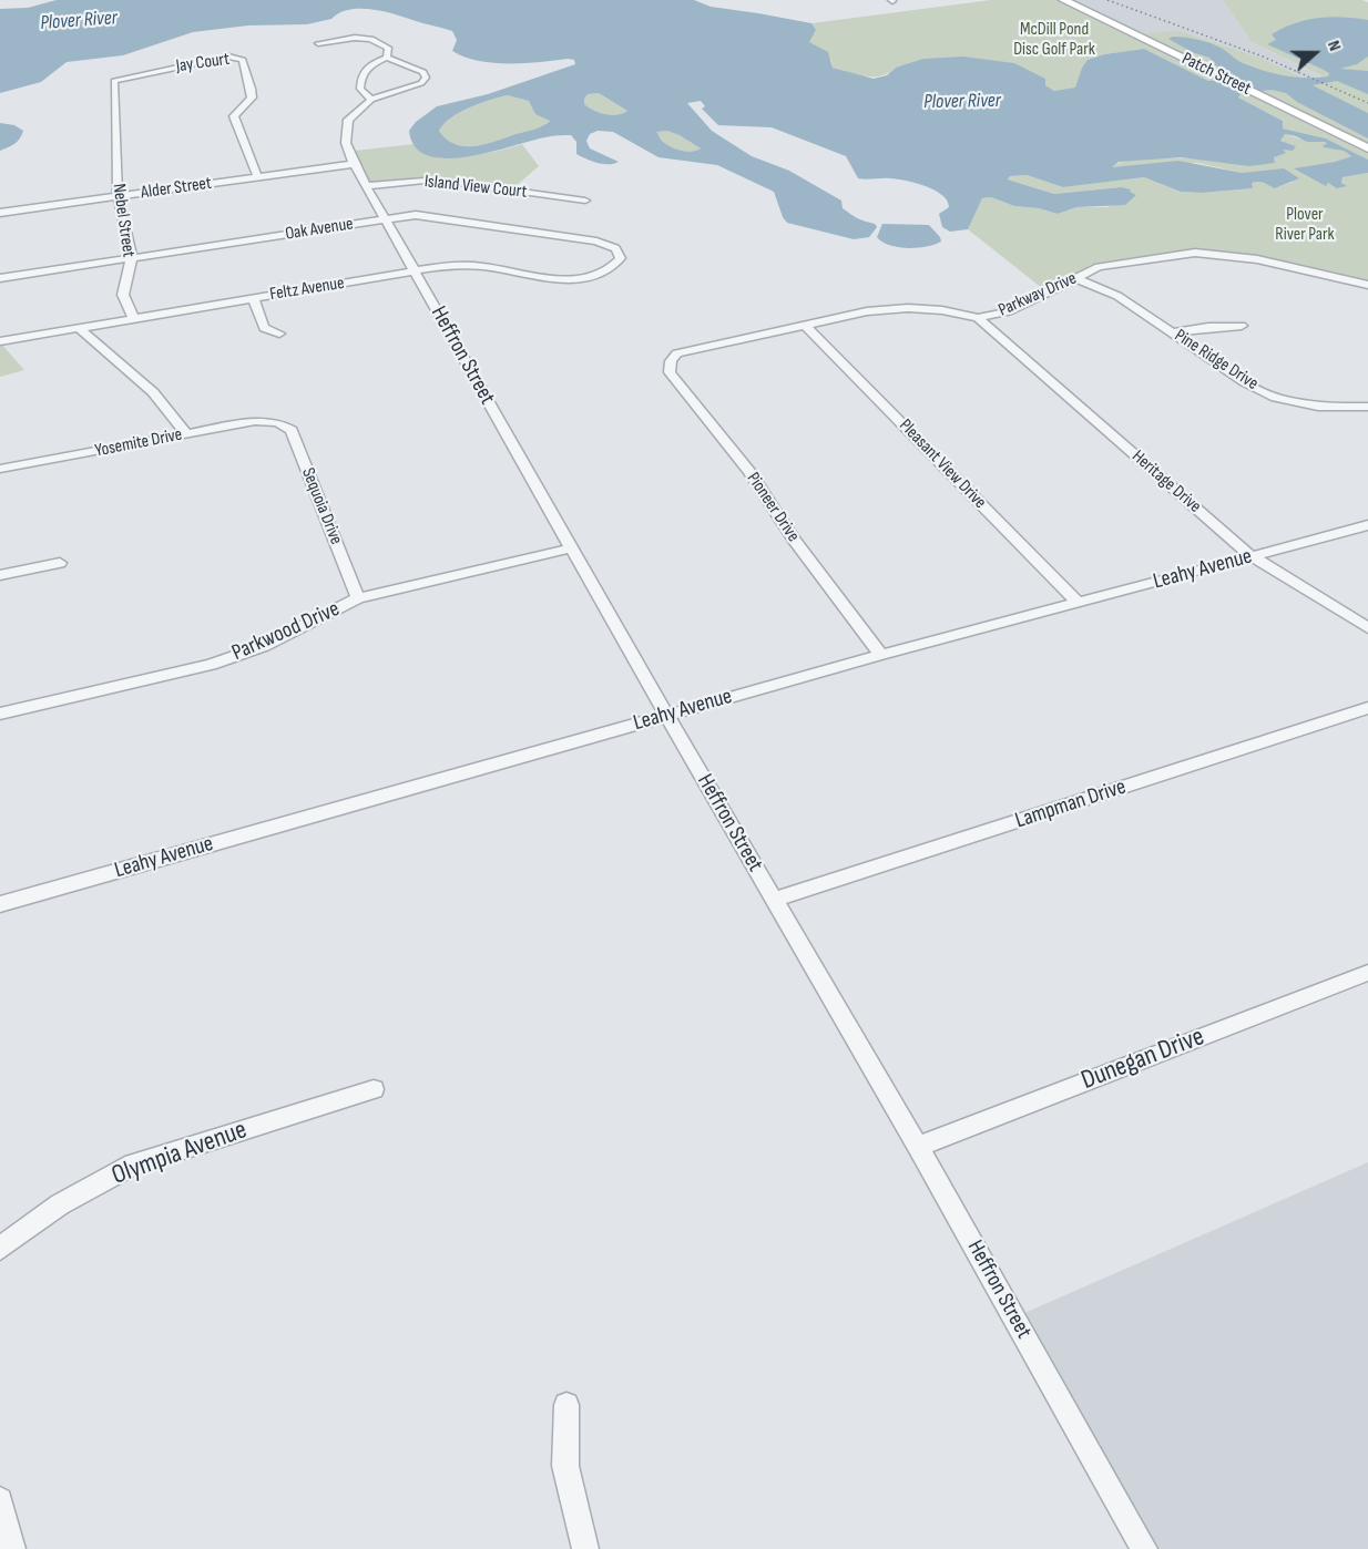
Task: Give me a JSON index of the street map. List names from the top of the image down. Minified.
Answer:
{"streets":{"street":["Jay Court","Patch Street","Island View Court","Alder Street","Nebel Street","Oak Avenue","Feltz Avenue","Parkway Drive","Heffron Street","Pine Ridge Drive","Yosemite Drive","Pleasant View Drive","Heritage Drive","Sequoia Drive","Pioneer Drive","Leahy Avenue","Parkwood Drive","Lampman Drive","Dunegan Drive","Olympia Avenue"]},"crossings":[["Jay Court","Alder Street"],["Jay Court","Nebel Street"],["Island View Court","Heffron Street"],["Alder Street","Nebel Street"],["Alder Street","Heffron Street"],["Nebel Street","Oak Avenue"],["Nebel Street","Feltz Avenue"],["Oak Avenue","Feltz Avenue"],["Oak Avenue","Heffron Street"],["Feltz Avenue","Heffron Street"],["Parkway Drive","Pine Ridge Drive"],["Parkway Drive","Pleasant View Drive"],["Parkway Drive","Heritage Drive"],["Parkway Drive","Pioneer Drive"],["Heffron Street","Leahy Avenue"],["Heffron Street","Parkwood Drive"],["Heffron Street","Lampman Drive"],["Heffron Street","Dunegan Drive"],["Yosemite Drive","Sequoia Drive"],["Pleasant View Drive","Leahy Avenue"],["Heritage Drive","Leahy Avenue"],["Sequoia Drive","Parkwood Drive"],["Pioneer Drive","Leahy Avenue"]],"water":["Plover River"],"parks":["McDill Pond Disc Golf Park","Plover River Park"],"north":"right"}
